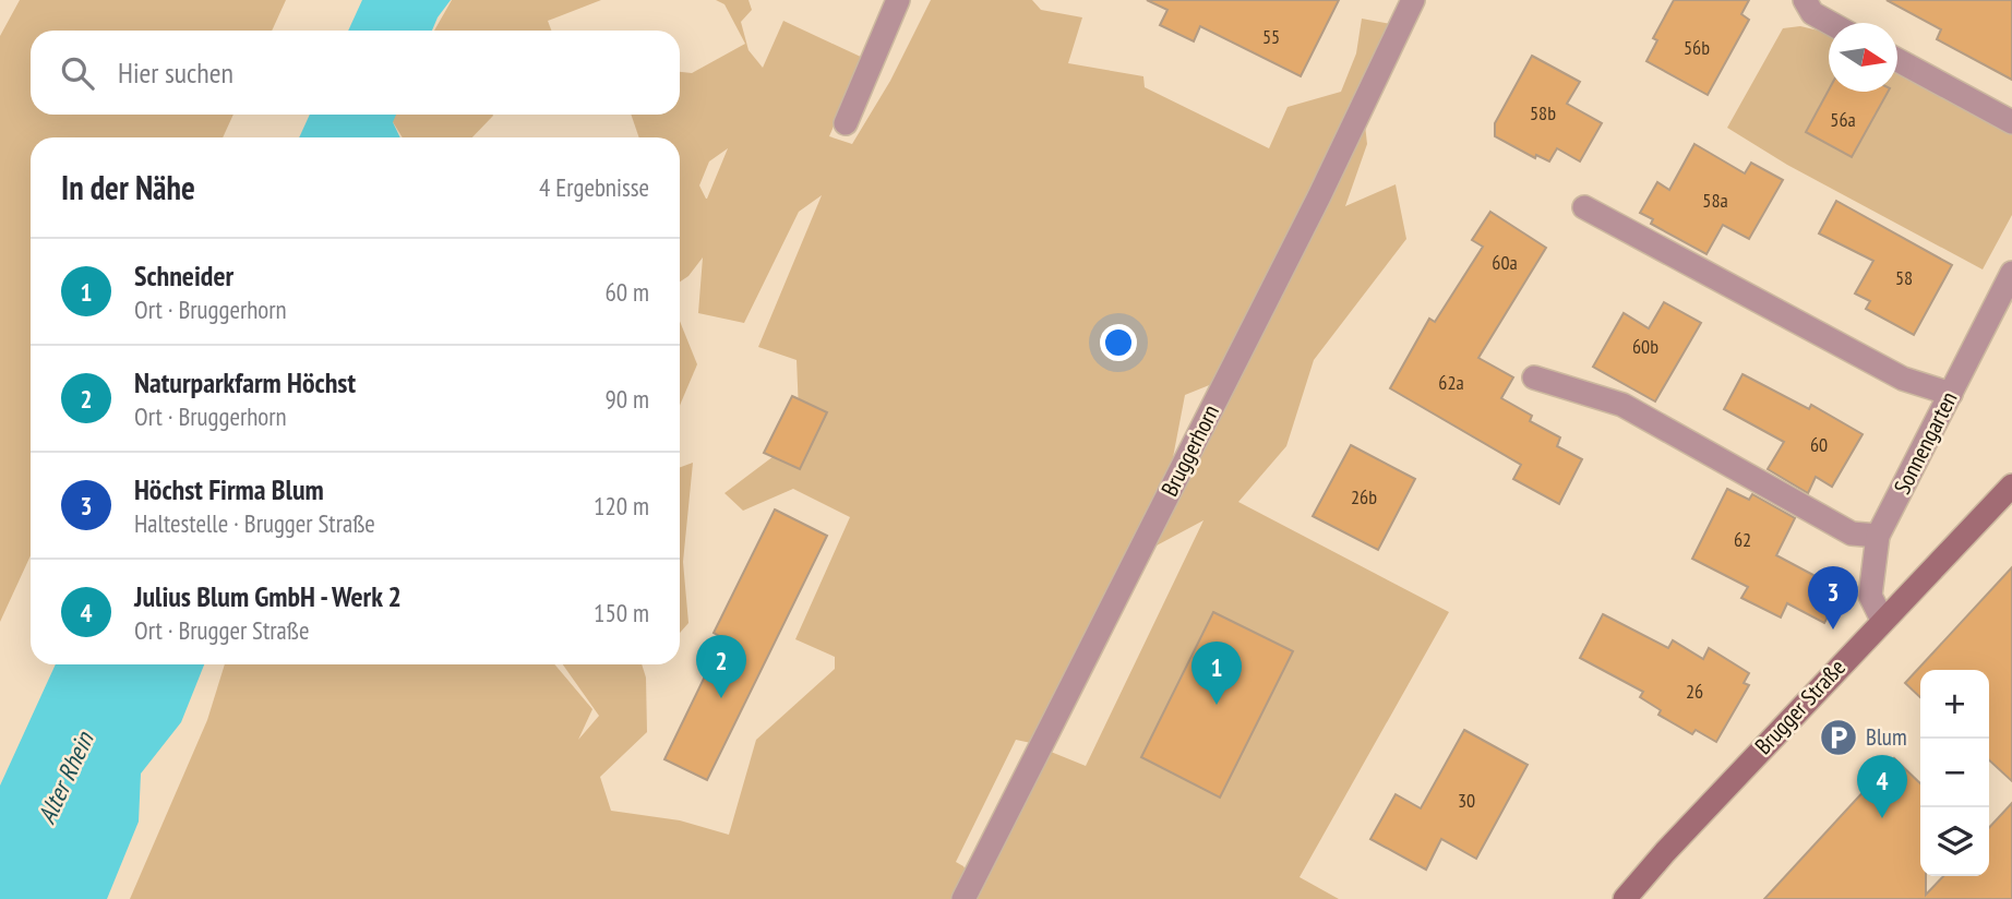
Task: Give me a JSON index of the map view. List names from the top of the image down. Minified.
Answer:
{"streets":{"main road":["Brugger Straße"],"street":["Sonnengarten","Bruggerhorn"]},"crossings":[["Sonnengarten","Brugger Straße"]],"water":["Alter Rhein"],"places":{"parking":["Blum"]},"house_numbers":["55","56b","58b","56a","58a","60a","58","60b","62a","60","26b","62","26","30"],"north":"right","page":{"search":"Hier suchen","heading":["In der Nähe","4 Ergebnisse"],"list":[{"mark":"1","name":"Schneider","note":"Ort · Bruggerhorn","value":"60 m"},{"mark":"2","name":"Naturparkfarm Höchst","note":"Ort · Bruggerhorn","value":"90 m"},{"mark":"3","name":"Höchst Firma Blum","note":"Haltestelle · Brugger Straße","value":"120 m"},{"mark":"4","name":"Julius Blum GmbH - Werk 2","note":"Ort · Brugger Straße","value":"150 m"}],"pins":["3","2","1","4"],"map_buttons":["+","−"]}}
